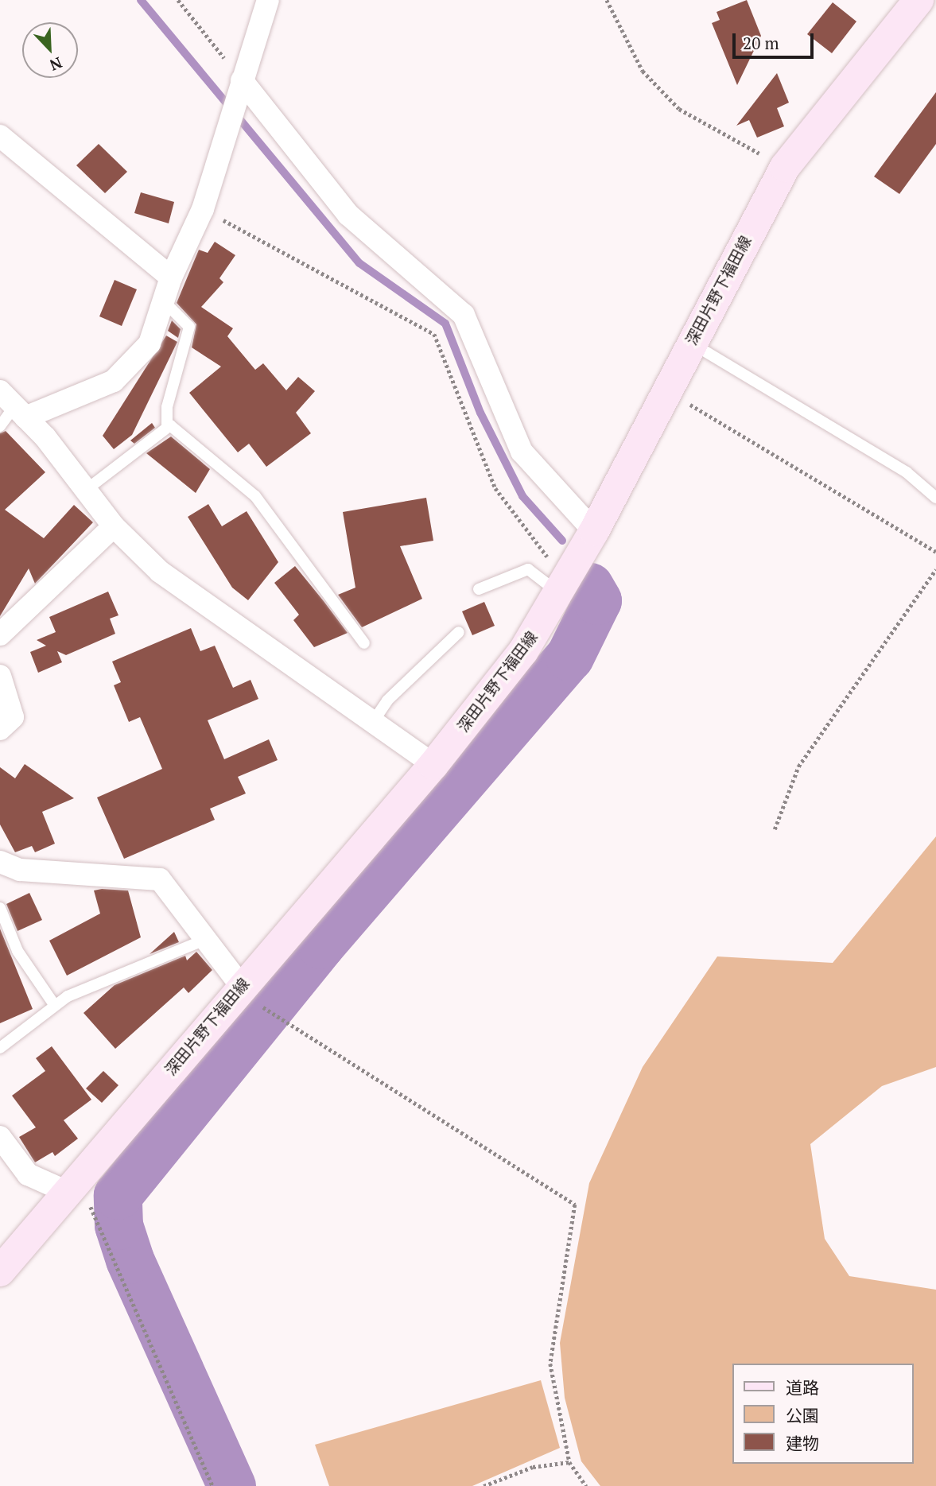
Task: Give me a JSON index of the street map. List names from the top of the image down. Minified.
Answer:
{"streets":{"main road":["深田片野下福田線"]},"legend":["道路","公園","建物"],"scale_bar":"20 m","north":"bottom right"}
